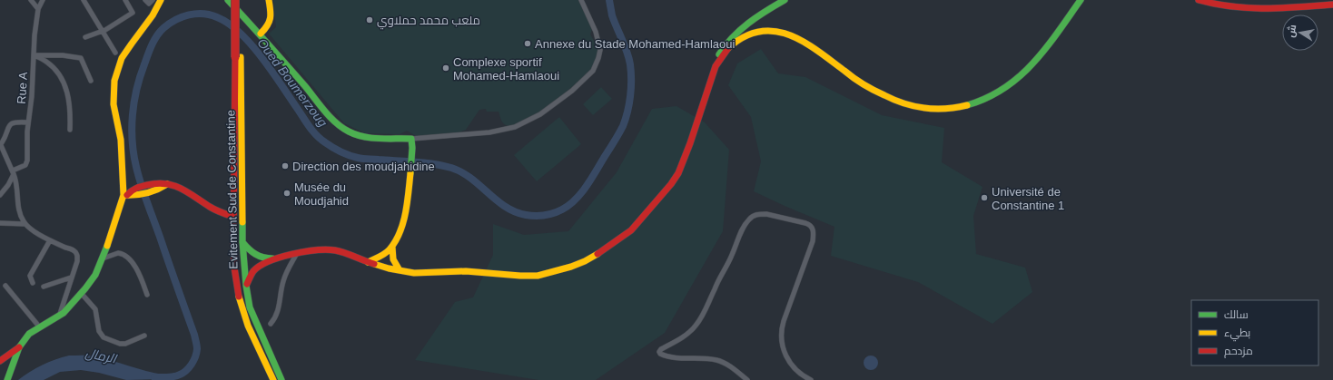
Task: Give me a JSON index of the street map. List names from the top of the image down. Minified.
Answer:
{"streets":{"main road":["Evitement Sud de Constantine"],"street":["Rue A"]},"water":["Oued Boumerzoug","الرمال"],"places":["ملعب محمد حملاوي","Annexe du Stade Mohamed-Hamlaoui","Complexe sportif Mohamed-Hamlaoui","Direction des moudjahidine","Musée du Moudjahid","Université de Constantine 1"],"legend":["سالك","بطيء","مزدحم"],"north":"left"}
